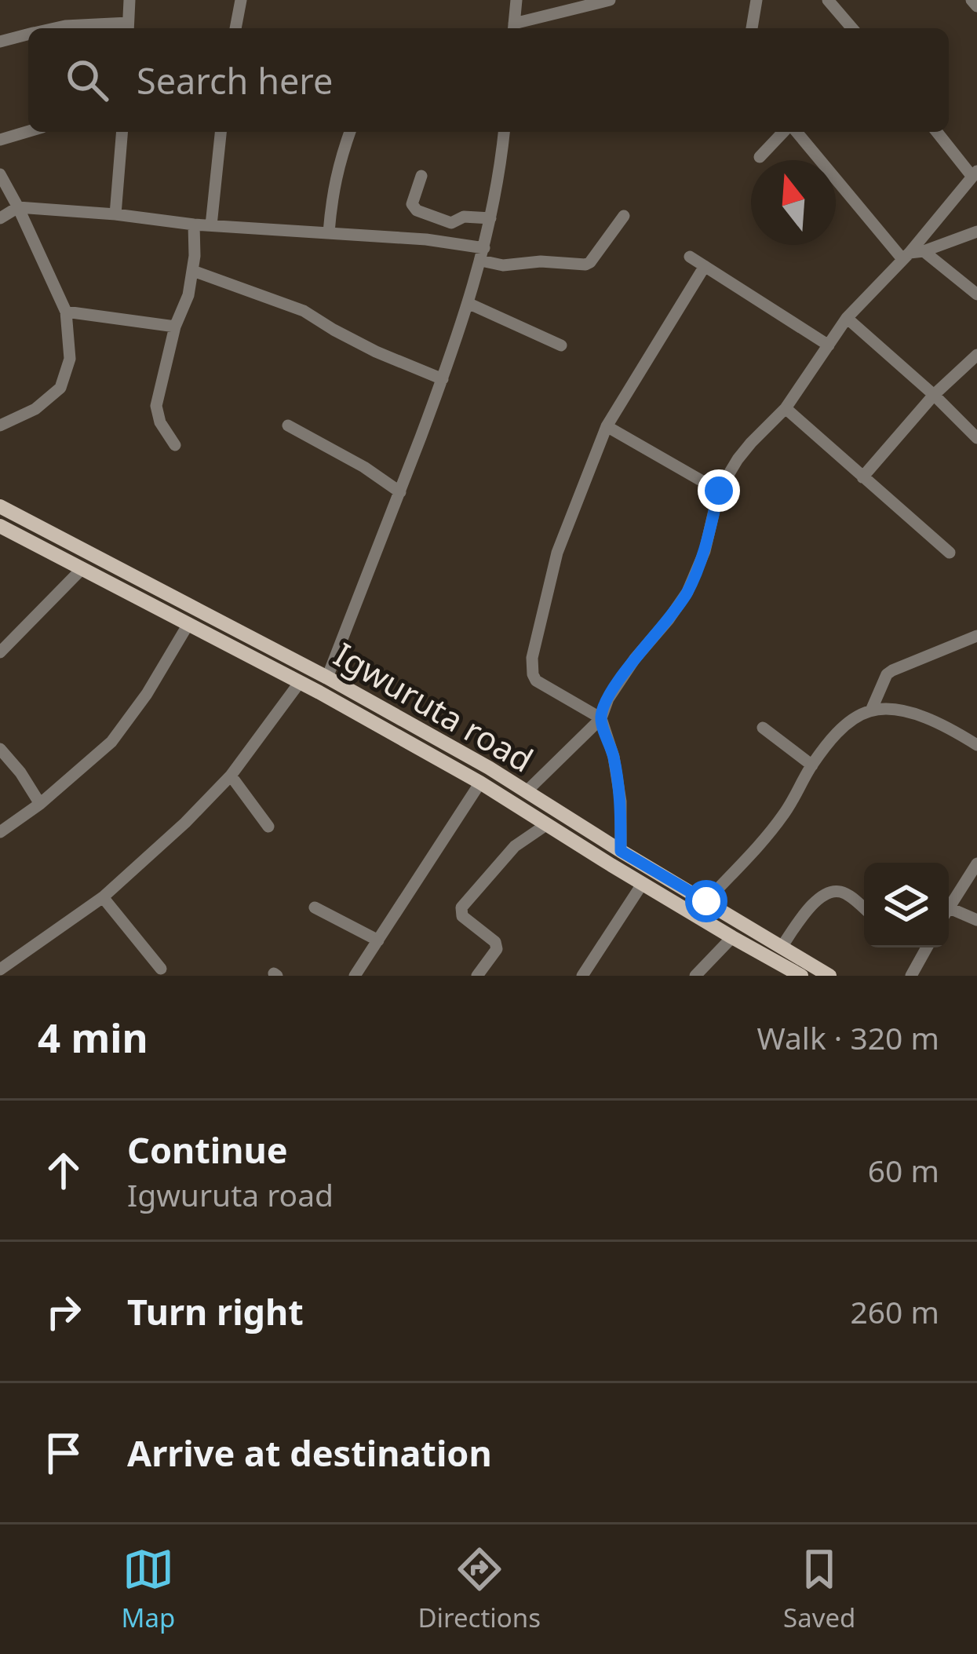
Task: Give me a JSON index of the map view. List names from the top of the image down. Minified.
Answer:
{"streets":{"main road":["Igwuruta road"]},"north":"top","page":{"search":"Search here","heading":["4 min","Walk · 320 m"],"list":[["Continue","Igwuruta road","60 m"],["Turn right","260 m"],"Arrive at destination"],"nav":["Map","Directions","Saved"]}}
